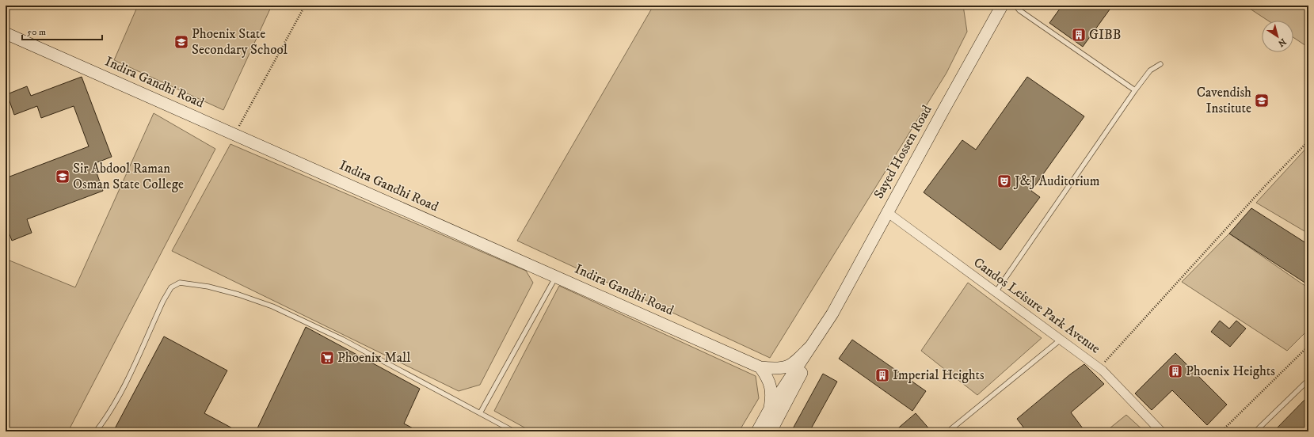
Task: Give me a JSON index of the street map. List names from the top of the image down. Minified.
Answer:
{"streets":{"street":["Indira Gandhi Road","Sayed Hossen Road","Candos Leisure Park Avenue"]},"crossings":[["Sayed Hossen Road","Candos Leisure Park Avenue"]],"places":{"building":["GIBB","Phoenix Heights","Imperial Heights"],"school or university":["Phoenix State Secondary School","Cavendish Institute","Sir Abdool Raman Osman State College"],"theatre":["J&J Auditorium"],"supermarket":["Phoenix Mall"]},"scale_bar":"50 m","north":"bottom right"}
